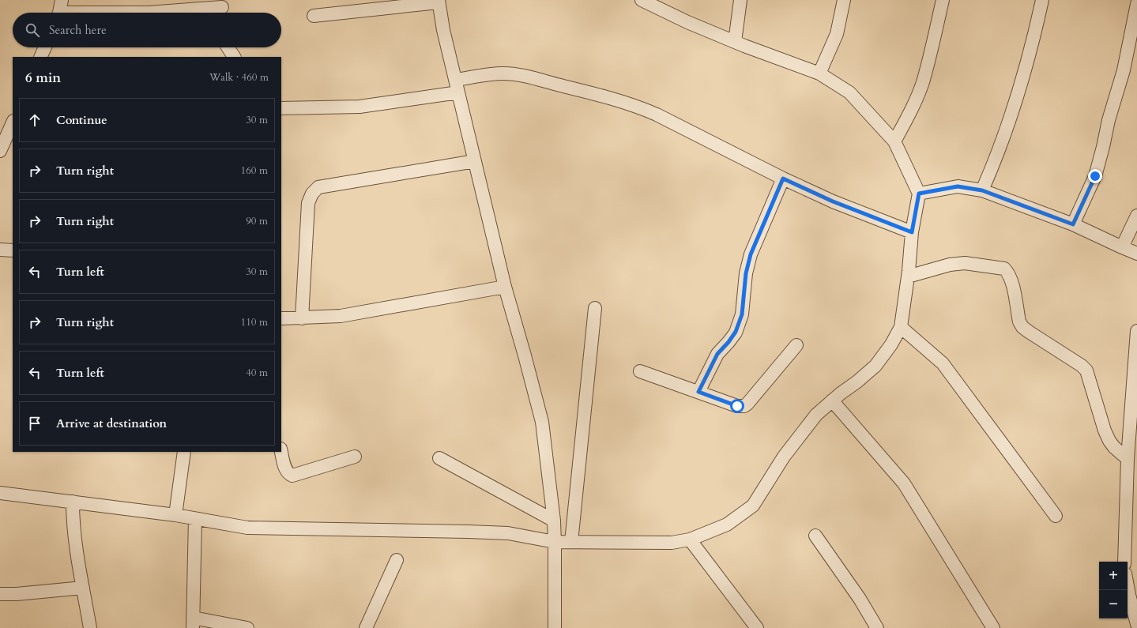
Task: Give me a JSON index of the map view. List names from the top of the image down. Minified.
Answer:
{"page":{"search":"Search here","heading":["6 min","Walk · 460 m"],"list":[["Continue","30 m"],["Turn right","160 m"],["Turn right","90 m"],["Turn left","30 m"],["Turn right","110 m"],["Turn left","40 m"],"Arrive at destination"],"map_buttons":["+","−"]}}
